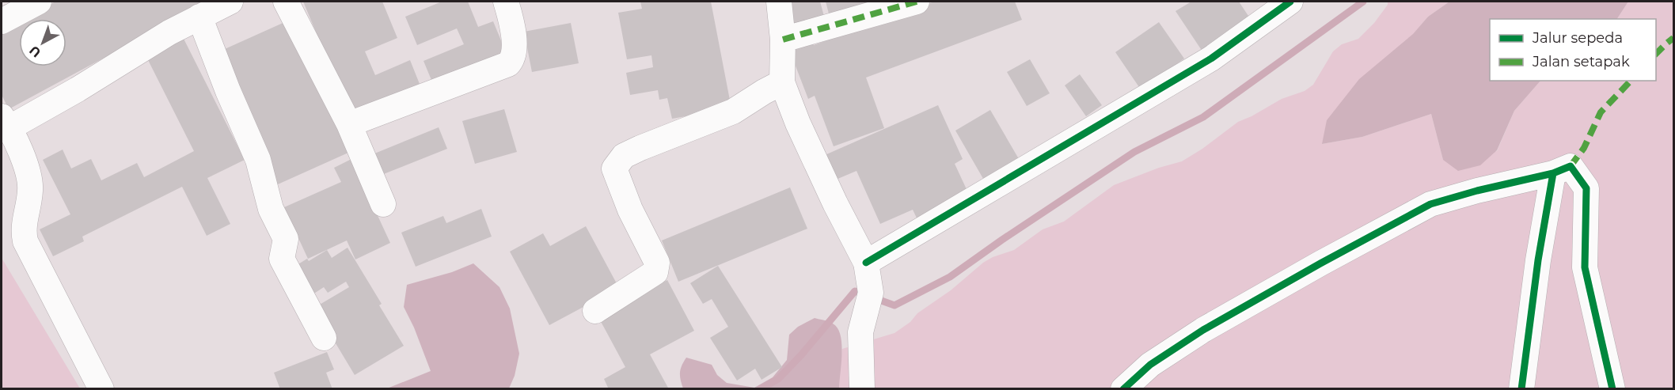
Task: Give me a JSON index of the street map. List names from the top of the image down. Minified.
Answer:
{"legend":["Jalur sepeda","Jalan setapak"],"north":"bottom left"}
